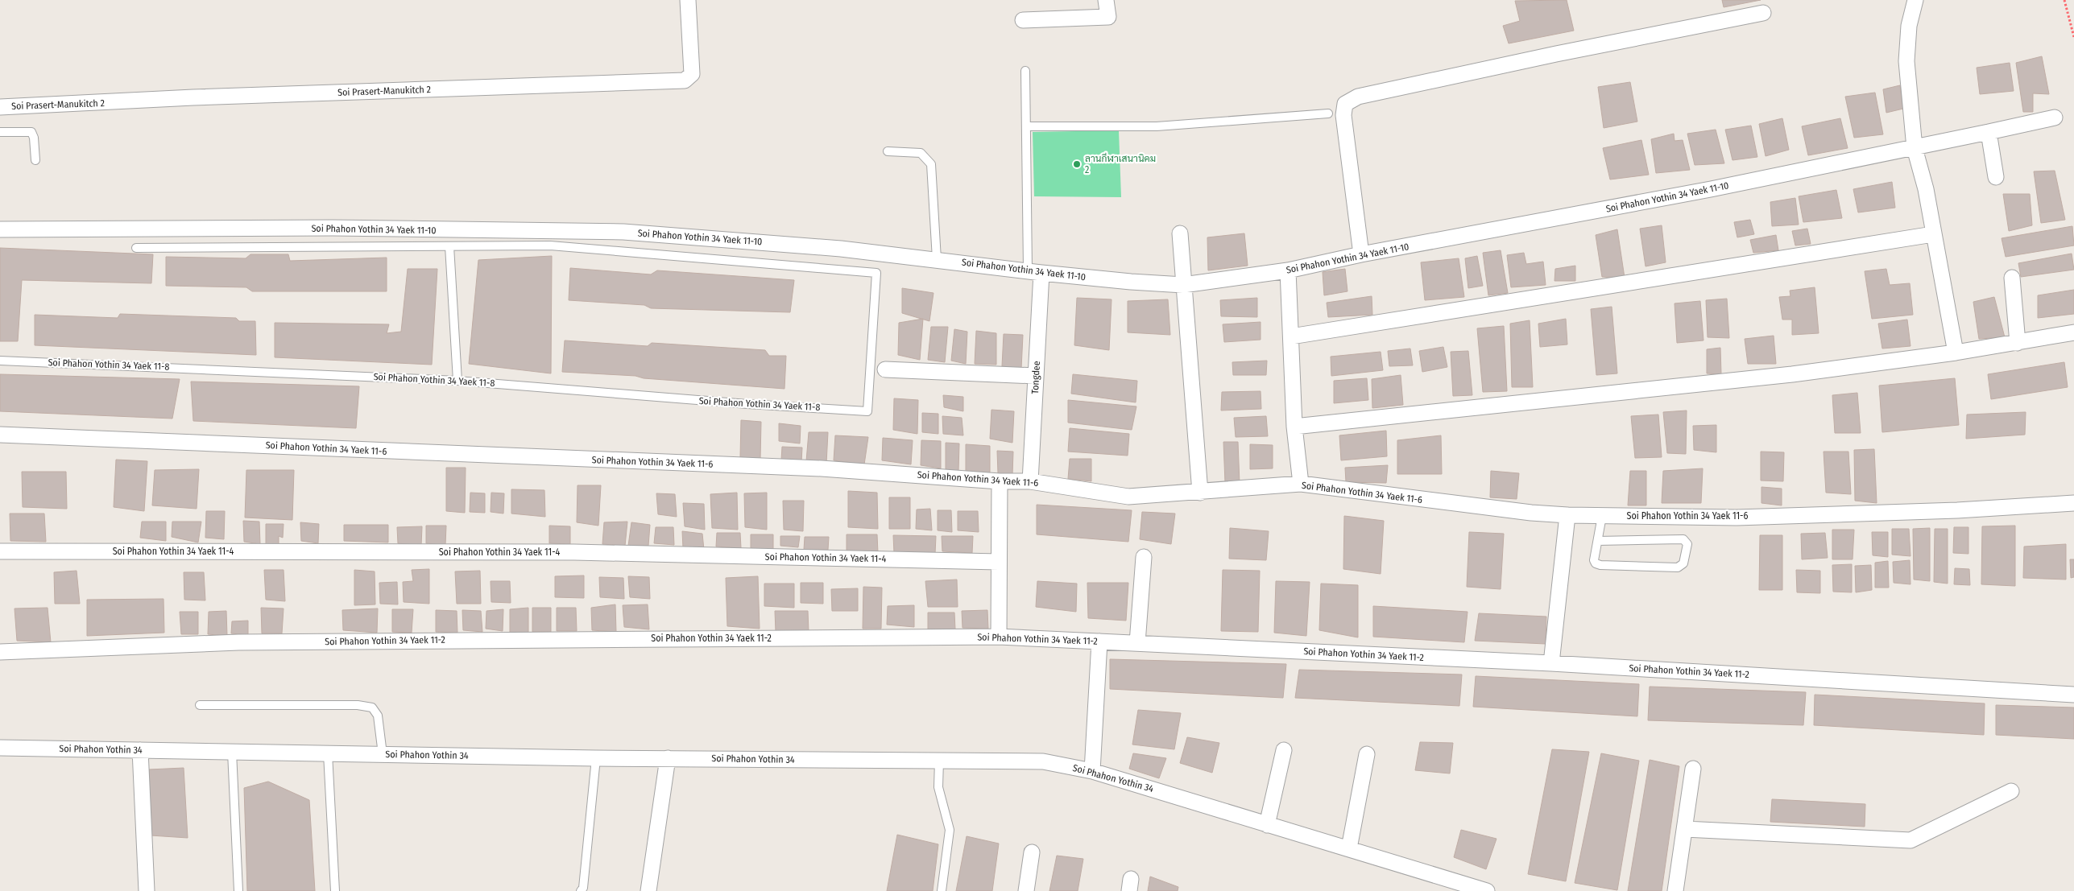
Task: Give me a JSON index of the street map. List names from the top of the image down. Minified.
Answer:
{"streets":{"street":["Soi Prasert-Manukitch 2","Soi Phahon Yothin 34 Yaek 11-10","Tongdee","Soi Phahon Yothin 34 Yaek 11-6","Soi Phahon Yothin 34 Yaek 11-4","Soi Phahon Yothin 34 Yaek 11-2","Soi Phahon Yothin 34"],"lane":["Soi Phahon Yothin 34 Yaek 11-8"]},"crossings":[["Soi Phahon Yothin 34 Yaek 11-10","Tongdee"],["Tongdee","Soi Phahon Yothin 34 Yaek 11-6"]],"places":["ลานกีฬาเสนานิคม 2"]}
